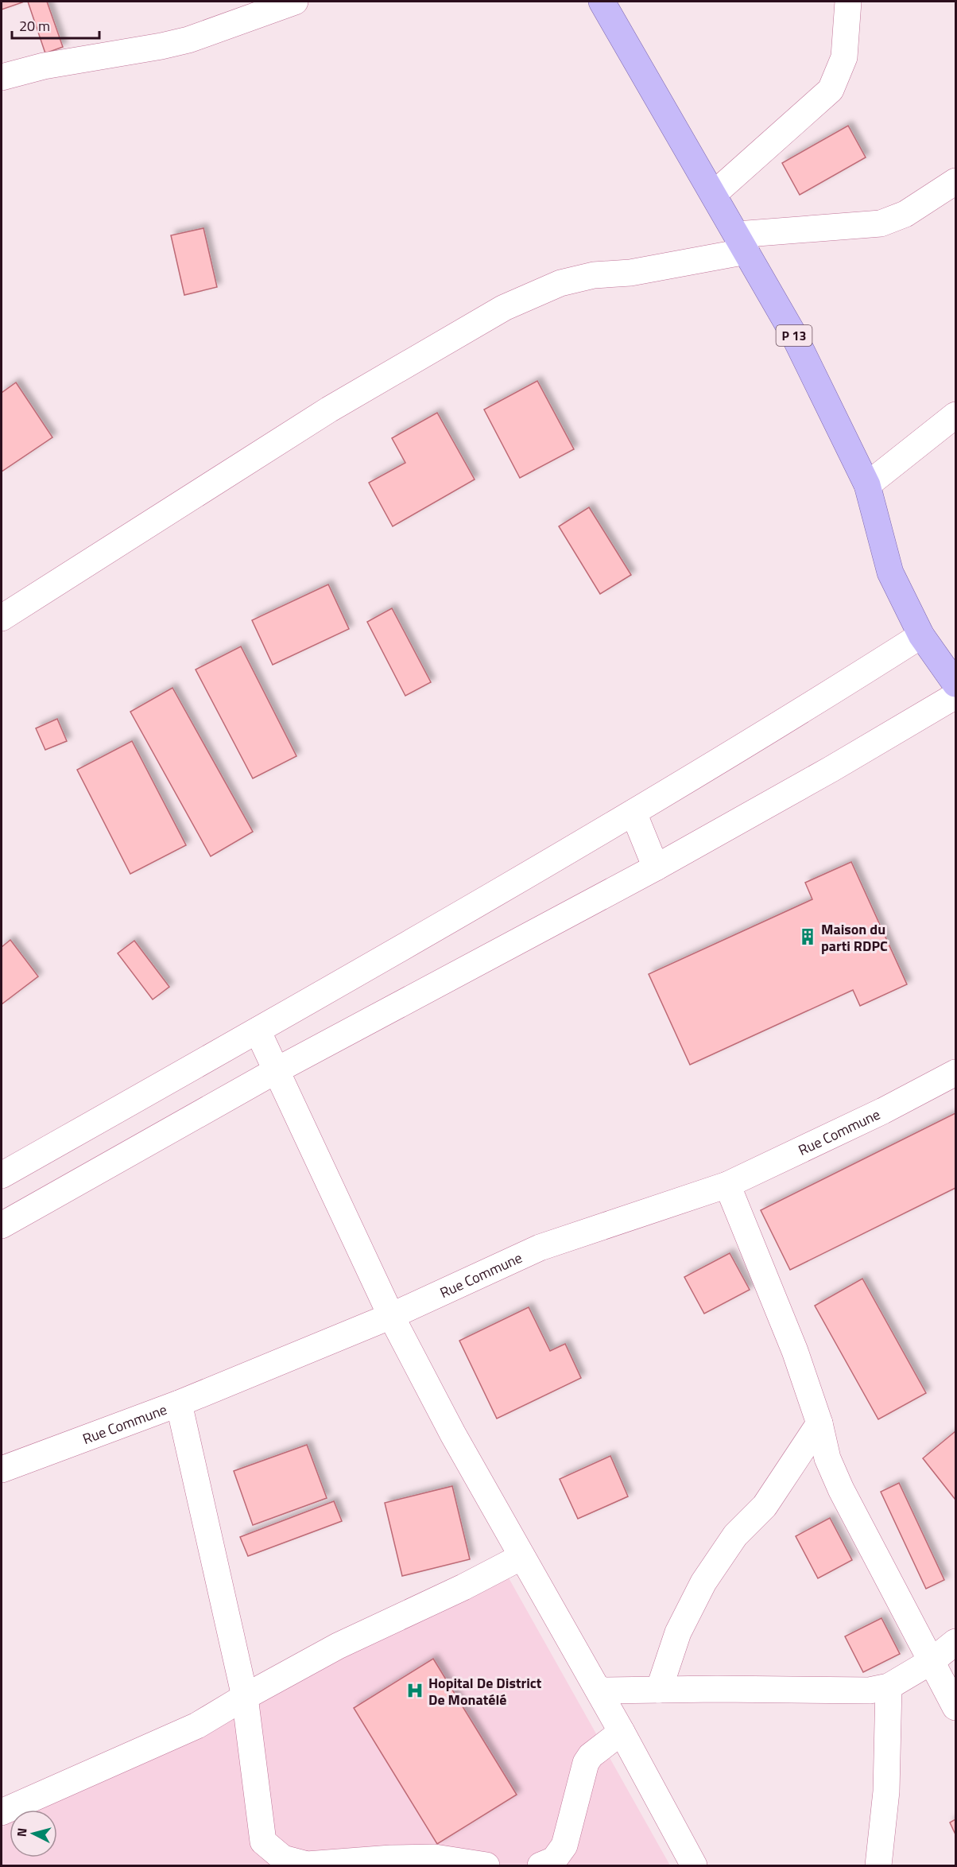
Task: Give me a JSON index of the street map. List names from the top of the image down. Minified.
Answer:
{"streets":{"main road":["P 13"],"street":["Rue Commune"]},"places":{"building":["Maison du parti RDPC"],"hospital":["Hopital De District De Monatélé"]},"scale_bar":"20 m","north":"left"}
